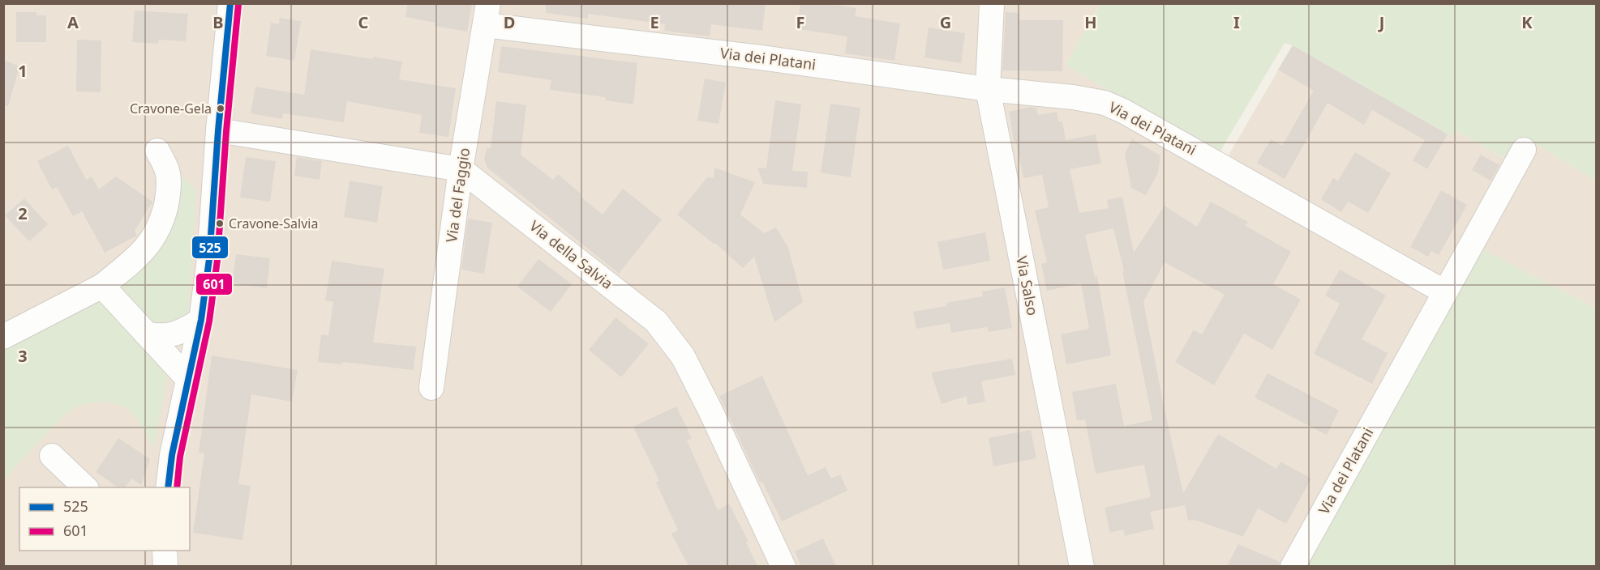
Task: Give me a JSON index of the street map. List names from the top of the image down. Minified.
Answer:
{"streets":{"street":["Via dei Platani","Via del Faggio","Via della Salvia","Via Salso"]},"crossings":[["Via dei Platani","Via del Faggio"],["Via dei Platani","Via Salso"],["Via del Faggio","Via della Salvia"]],"places":["Cravone-Gela","Cravone-Salvia"],"lines":["transit line 525","transit line 601"],"legend":["525","601"],"grid":{"columns":["A","B","C","D","E","F","G","H","I","J","K"],"rows":["1","2","3"]}}
